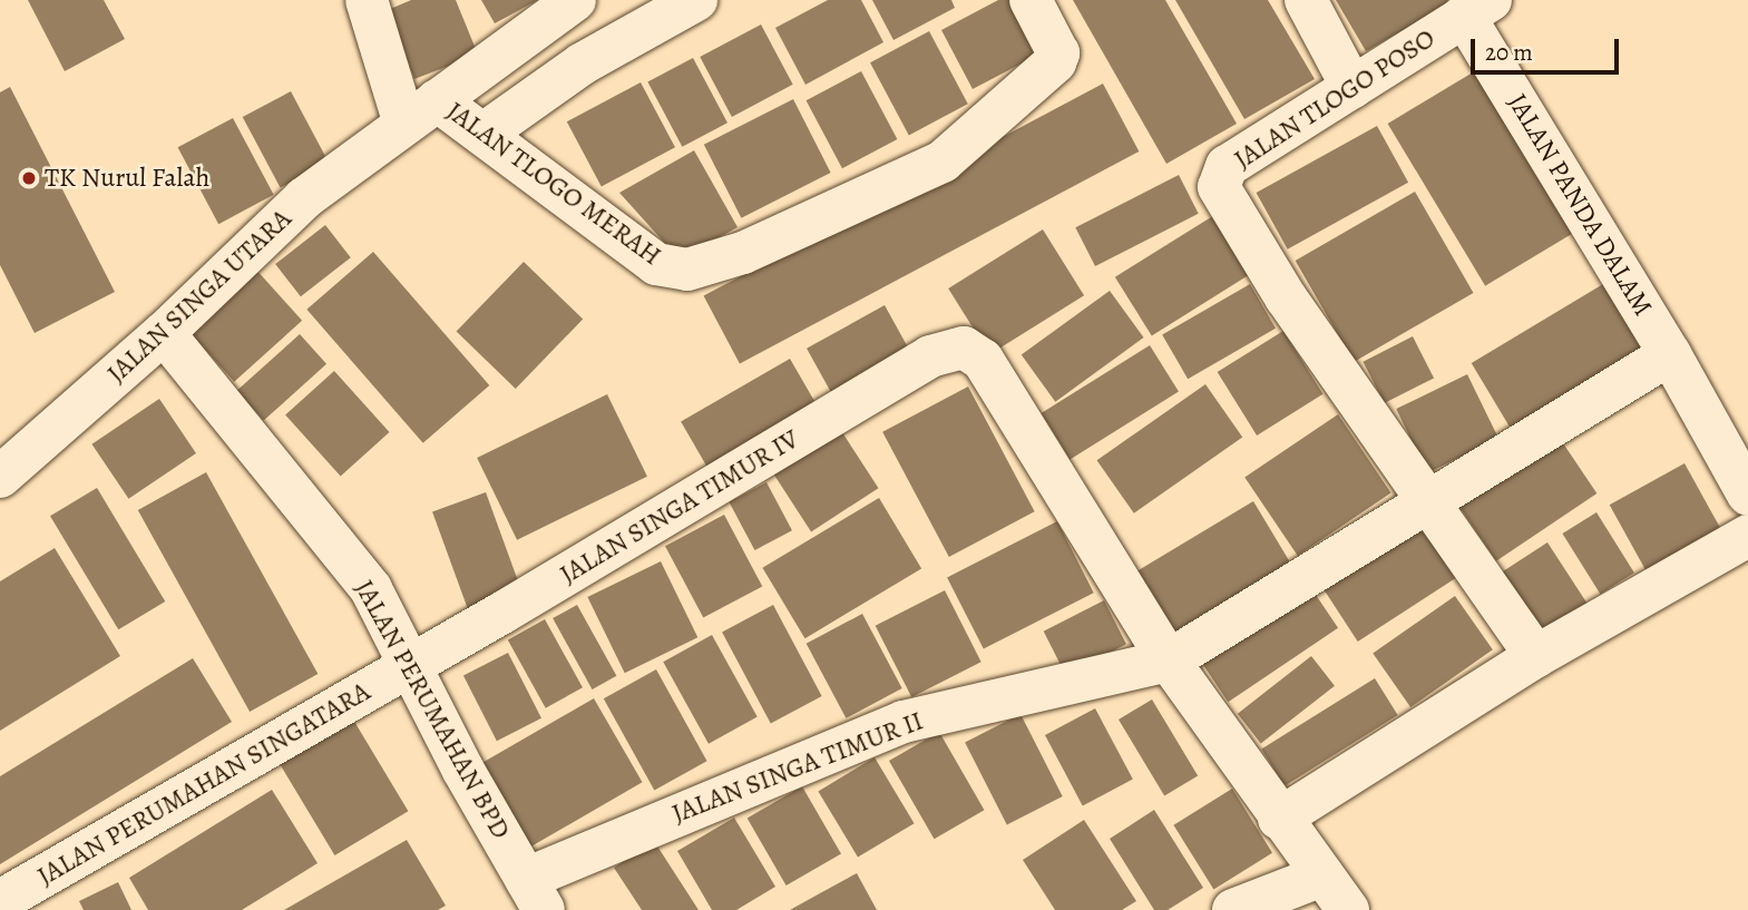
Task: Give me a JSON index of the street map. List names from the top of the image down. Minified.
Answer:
{"streets":{"street":["JALAN TLOGO POSO","JALAN TLOGO MERAH","JALAN PANDA DALAM","JALAN SINGA UTARA","JALAN SINGA TIMUR IV","JALAN PERUMAHAN BPD","JALAN SINGA TIMUR II","JALAN PERUMAHAN SINGATARA"]},"crossings":[["JALAN TLOGO POSO","JALAN PANDA DALAM"],["JALAN TLOGO MERAH","JALAN SINGA UTARA"],["JALAN SINGA UTARA","JALAN PERUMAHAN BPD"],["JALAN SINGA TIMUR IV","JALAN PERUMAHAN BPD"],["JALAN SINGA TIMUR IV","JALAN SINGA TIMUR II"],["JALAN SINGA TIMUR IV","JALAN PERUMAHAN SINGATARA"],["JALAN PERUMAHAN BPD","JALAN SINGA TIMUR II"],["JALAN PERUMAHAN BPD","JALAN PERUMAHAN SINGATARA"]],"places":["TK Nurul Falah"],"scale_bar":"20 m"}
